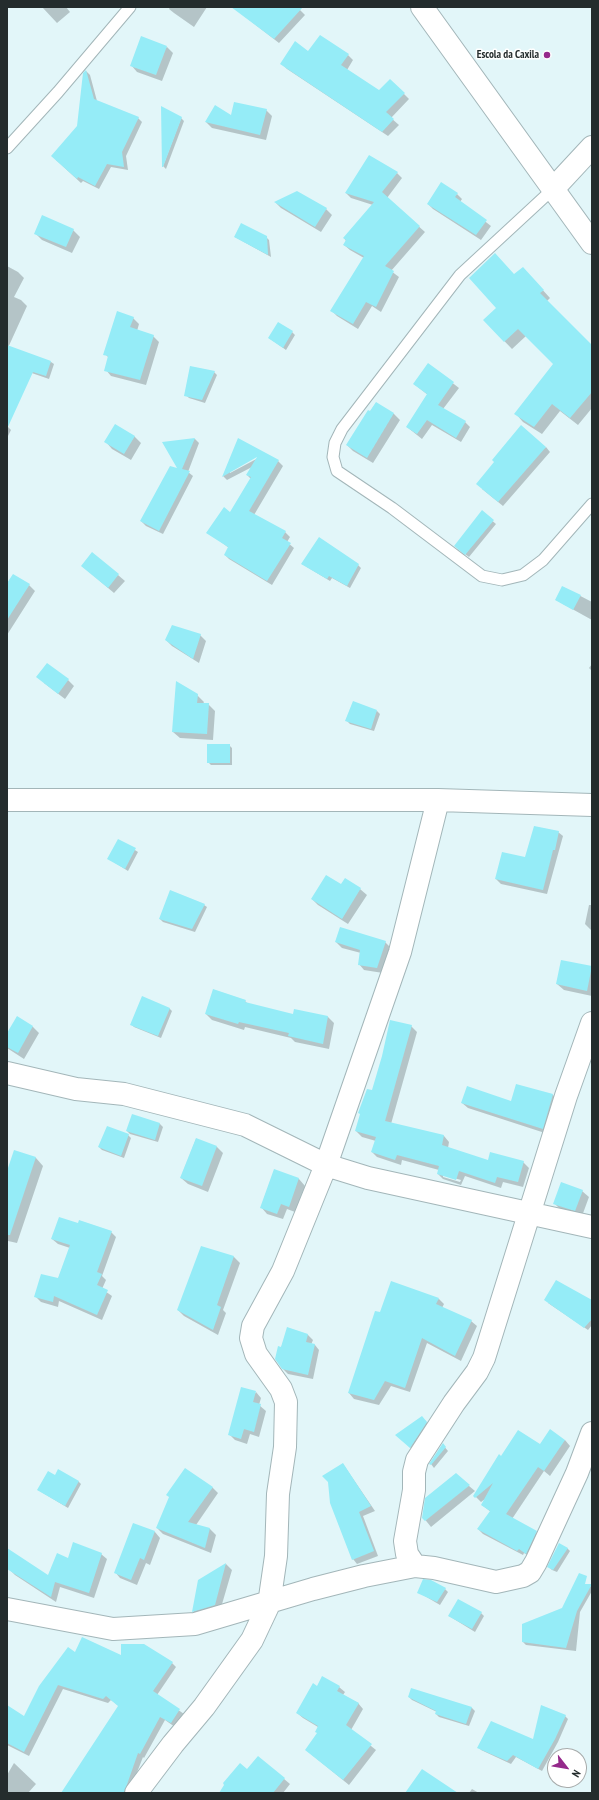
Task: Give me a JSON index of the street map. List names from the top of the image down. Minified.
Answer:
{"places":["Escola da Caxila"],"north":"bottom right"}
